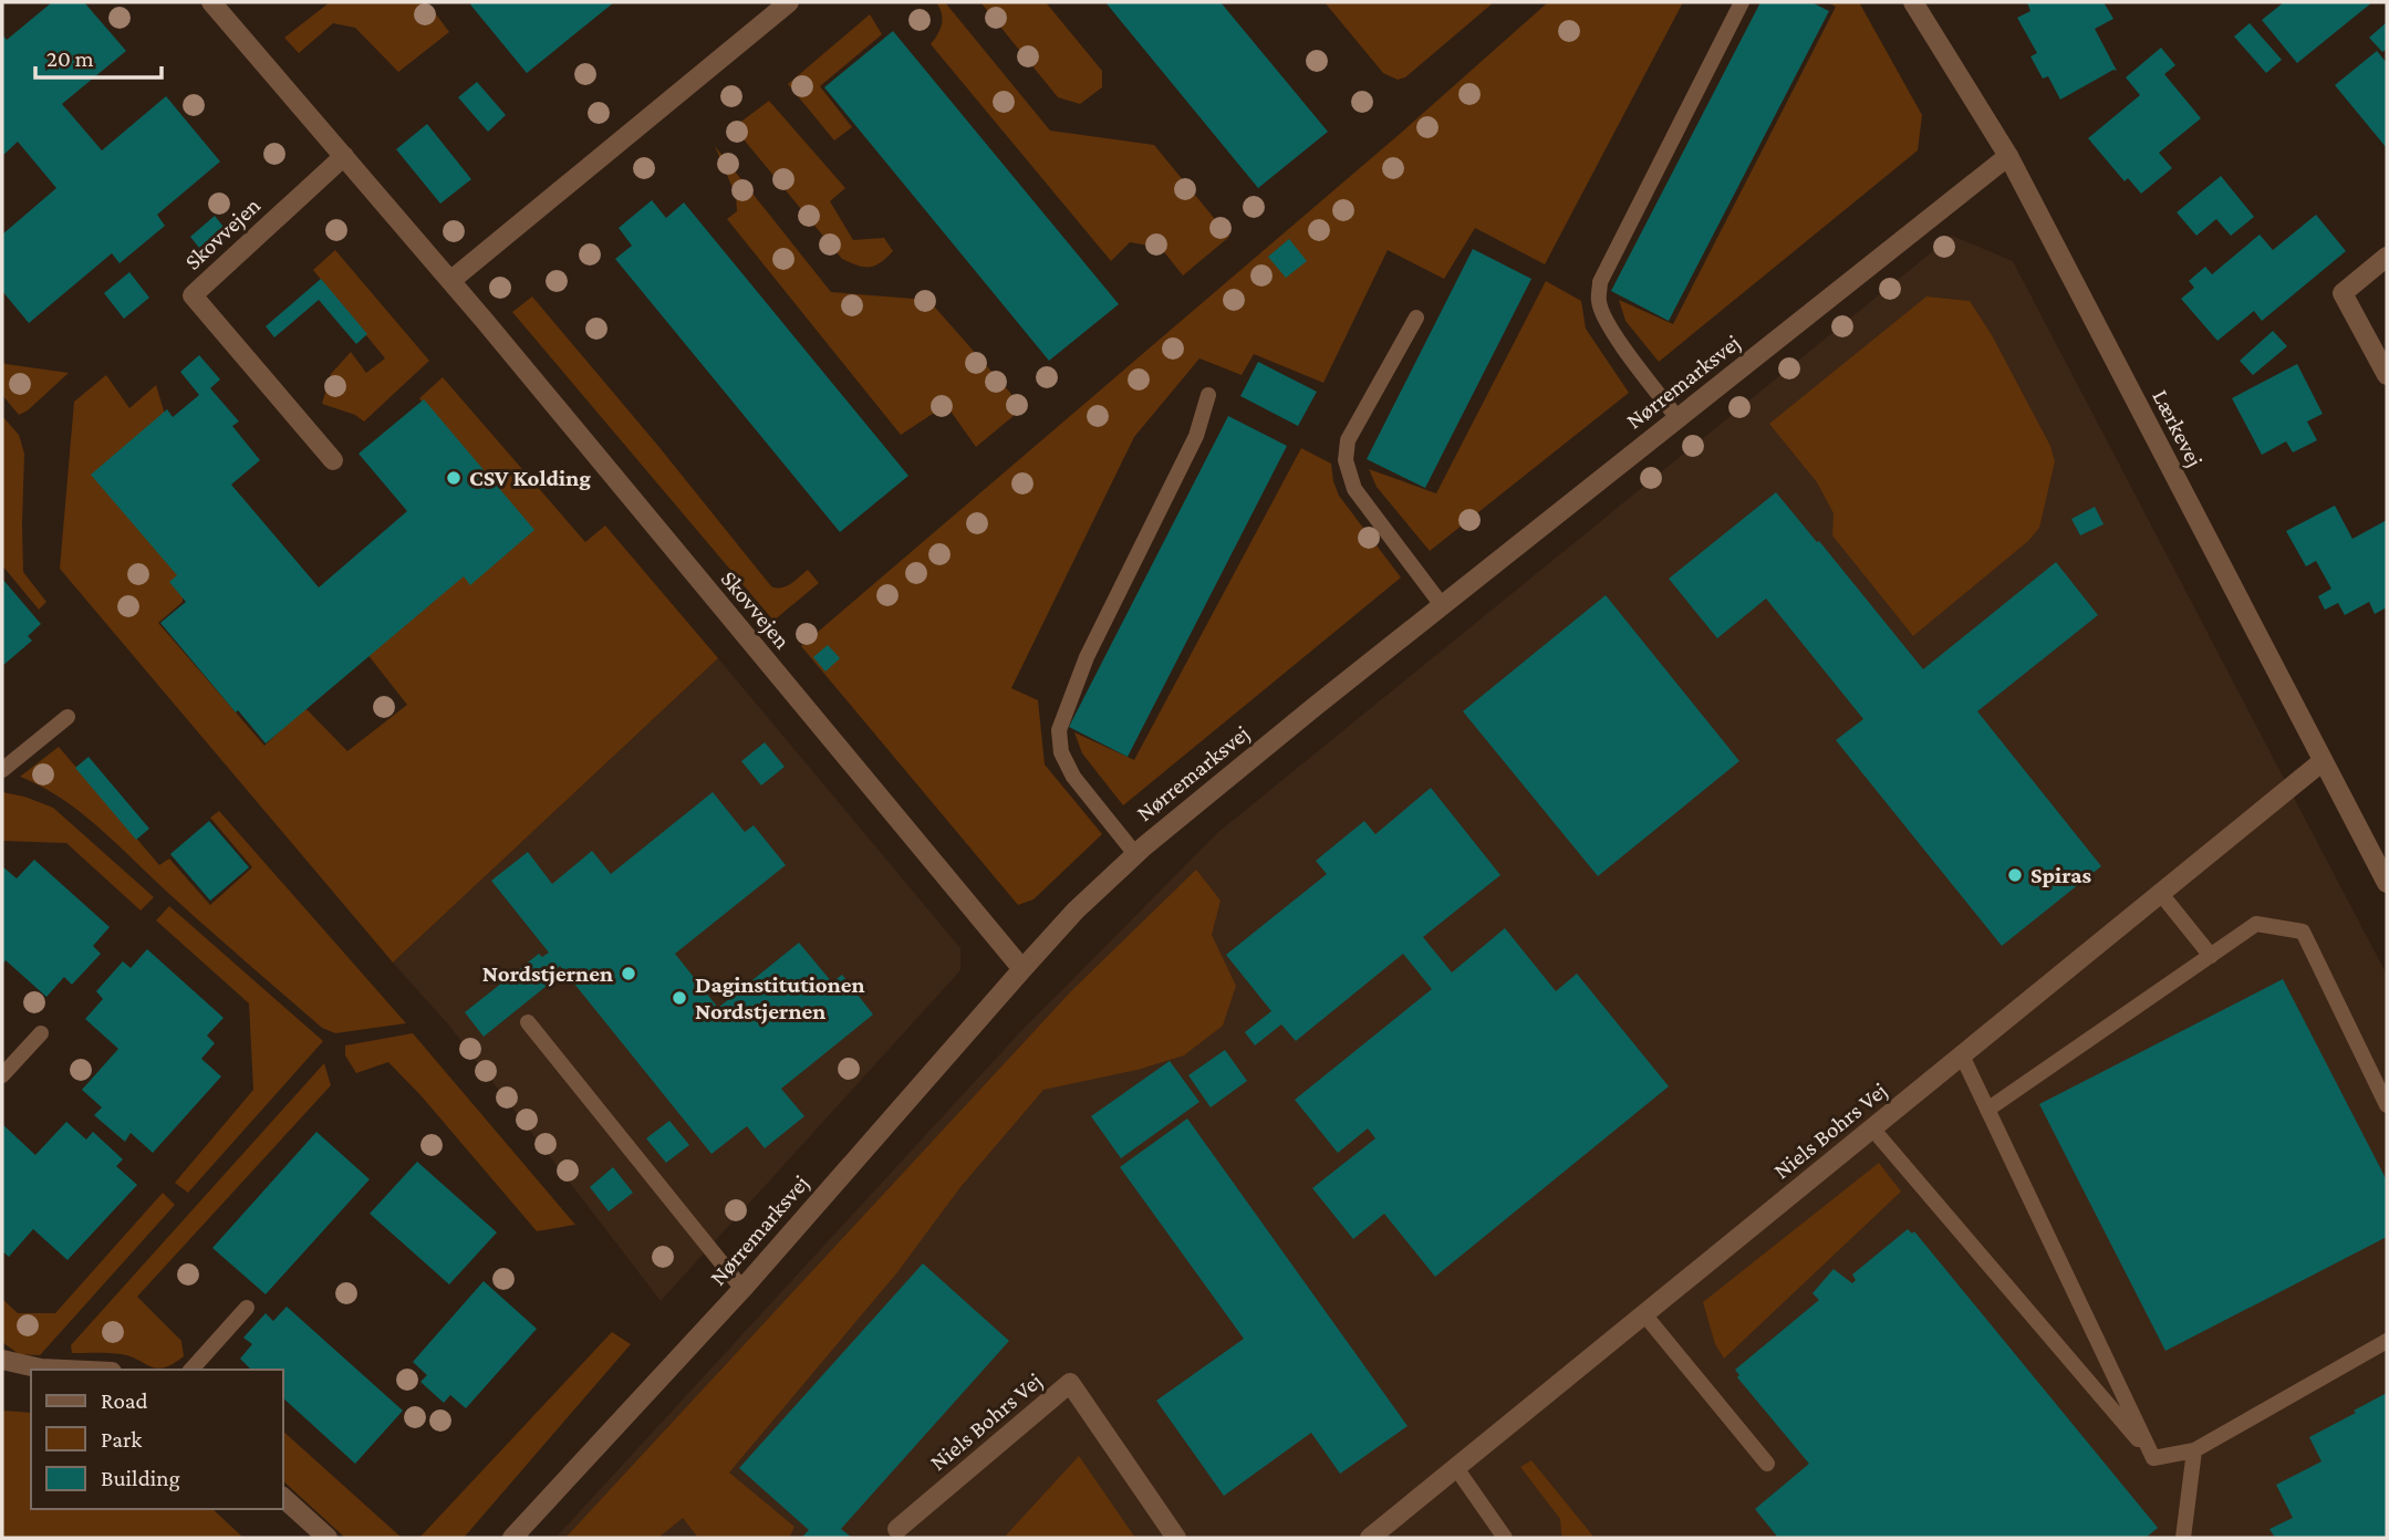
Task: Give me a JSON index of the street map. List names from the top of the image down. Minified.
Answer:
{"streets":{"street":["Skovvejen","Nørremarksvej","Lærkevej","Niels Bohrs Vej"]},"crossings":[["Skovvejen","Nørremarksvej"],["Nørremarksvej","Lærkevej"],["Lærkevej","Niels Bohrs Vej"]],"places":["CSV Kolding","Spiras","Nordstjernen","Daginstitutionen Nordstjernen"],"legend":["Road","Park","Building"],"scale_bar":"20 m"}
